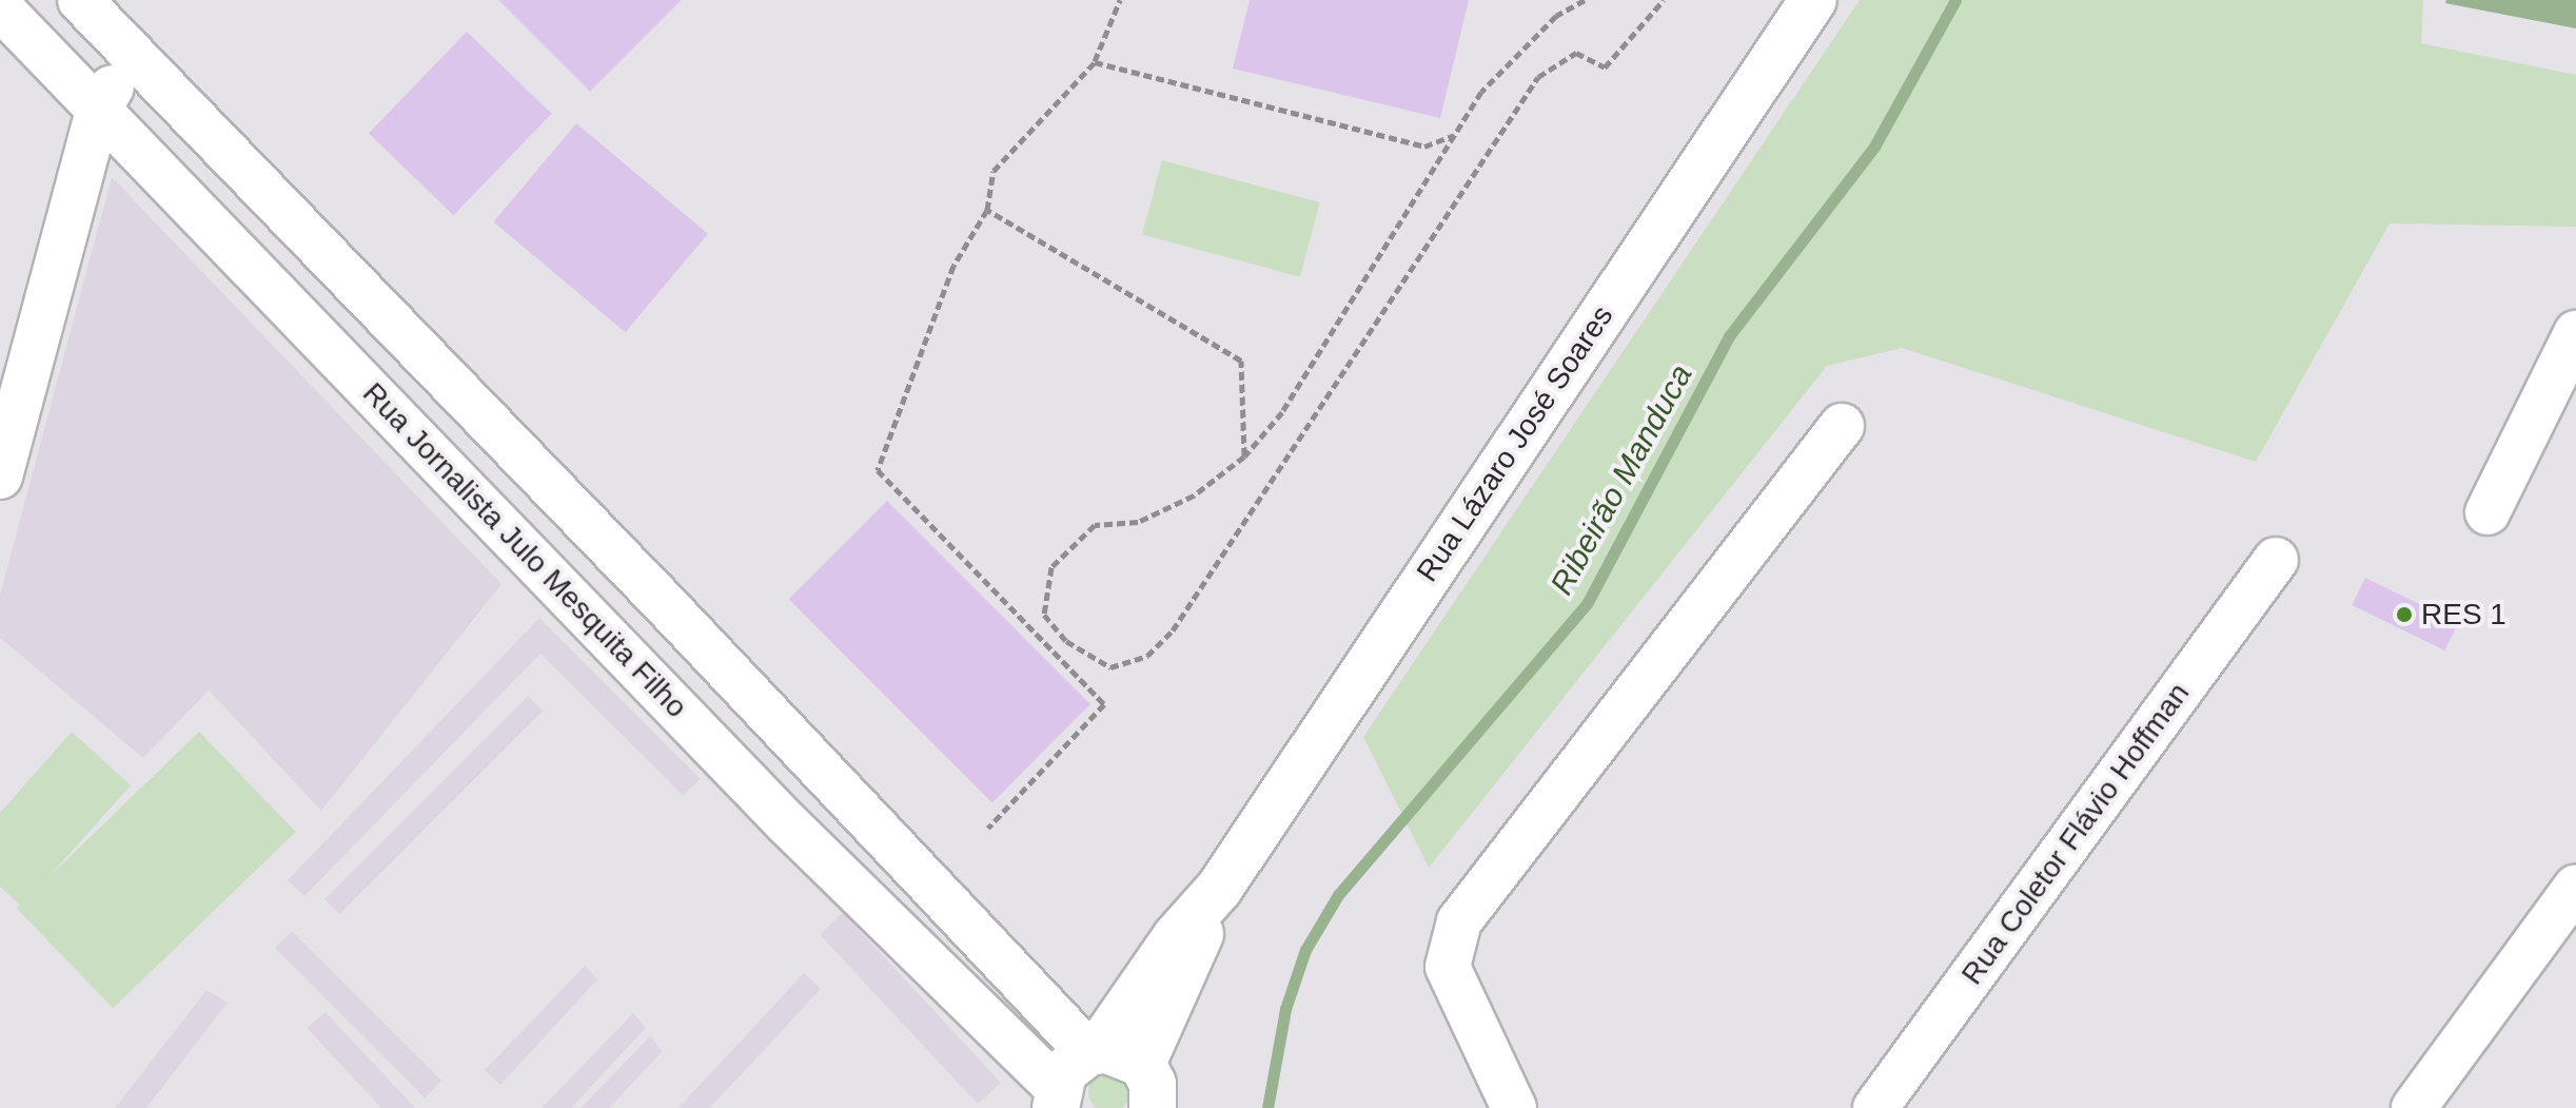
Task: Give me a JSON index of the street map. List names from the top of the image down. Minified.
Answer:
{"streets":{"main road":["Rua Lázaro José Soares"],"street":["Rua Jornalista Julo Mesquita Filho","Rua Coletor Flávio Hoffman"]},"crossings":[["Rua Lázaro José Soares","Rua Jornalista Julo Mesquita Filho"]],"water":["Ribeirão Manduca"],"places":["RES 1"]}
